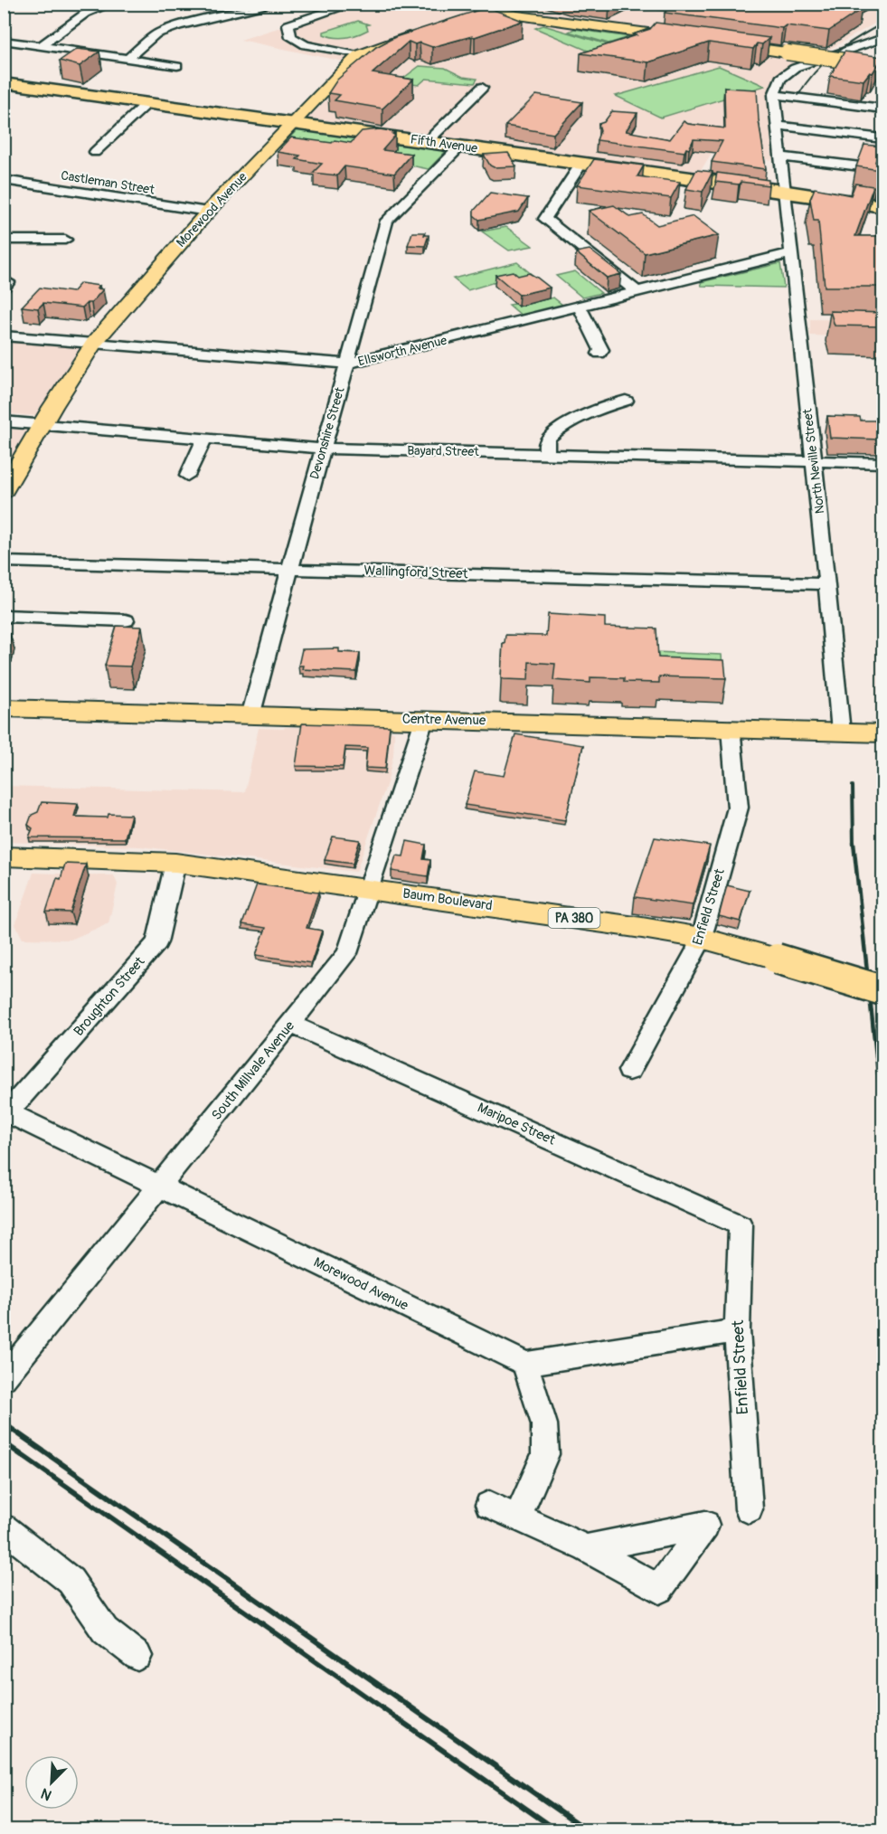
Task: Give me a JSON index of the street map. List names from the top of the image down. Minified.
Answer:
{"streets":{"highway":["Fifth Avenue"],"main road":["Morewood Avenue","Centre Avenue","Baum Boulevard","PA 380"],"street":["Castleman Street","Ellsworth Avenue","Devonshire Street","Bayard Street","North Neville Street","Wallingford Street","Enfield Street","Broughton Street","South Millvale Avenue","Maripoe Street"]},"crossings":[["Fifth Avenue","Morewood Avenue"],["Fifth Avenue","Devonshire Street"],["Fifth Avenue","North Neville Street"],["Castleman Street","Morewood Avenue"],["Morewood Avenue","Ellsworth Avenue"],["Morewood Avenue","Bayard Street"],["Morewood Avenue","Broughton Street"],["Morewood Avenue","South Millvale Avenue"],["Ellsworth Avenue","Devonshire Street"],["Ellsworth Avenue","North Neville Street"],["Devonshire Street","Bayard Street"],["Devonshire Street","Wallingford Street"],["Devonshire Street","Centre Avenue"],["Bayard Street","North Neville Street"],["North Neville Street","Wallingford Street"],["North Neville Street","Centre Avenue"],["Centre Avenue","Enfield Street"],["Centre Avenue","South Millvale Avenue"],["Baum Boulevard","Enfield Street"],["Baum Boulevard","Broughton Street"],["Baum Boulevard","South Millvale Avenue"],["Enfield Street","Maripoe Street"],["South Millvale Avenue","Maripoe Street"]],"north":"bottom left"}
